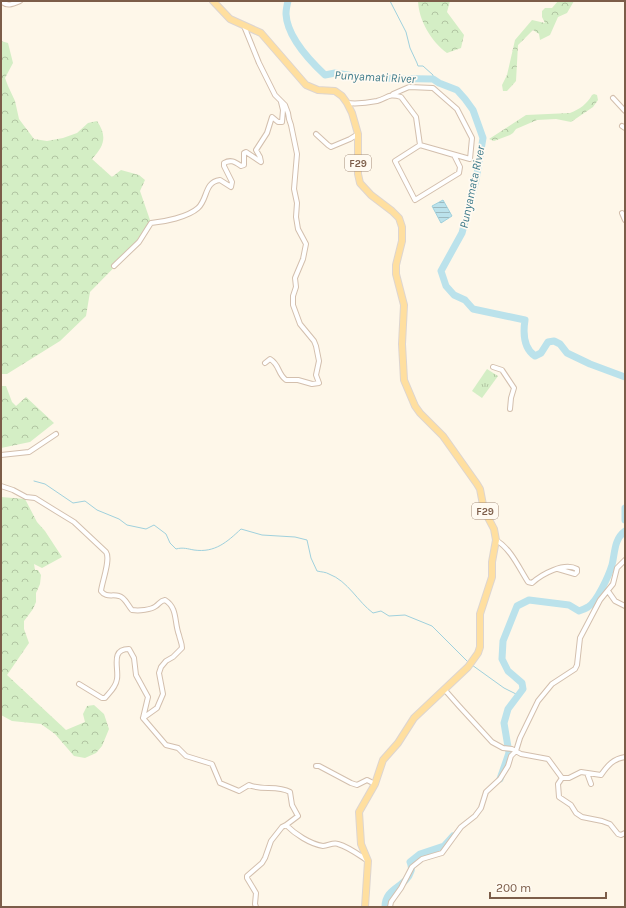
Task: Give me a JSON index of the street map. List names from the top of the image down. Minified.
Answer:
{"streets":{"main road":["F29"]},"water":["Punyamati River","Punyamata River"],"scale_bar":"200 m"}
